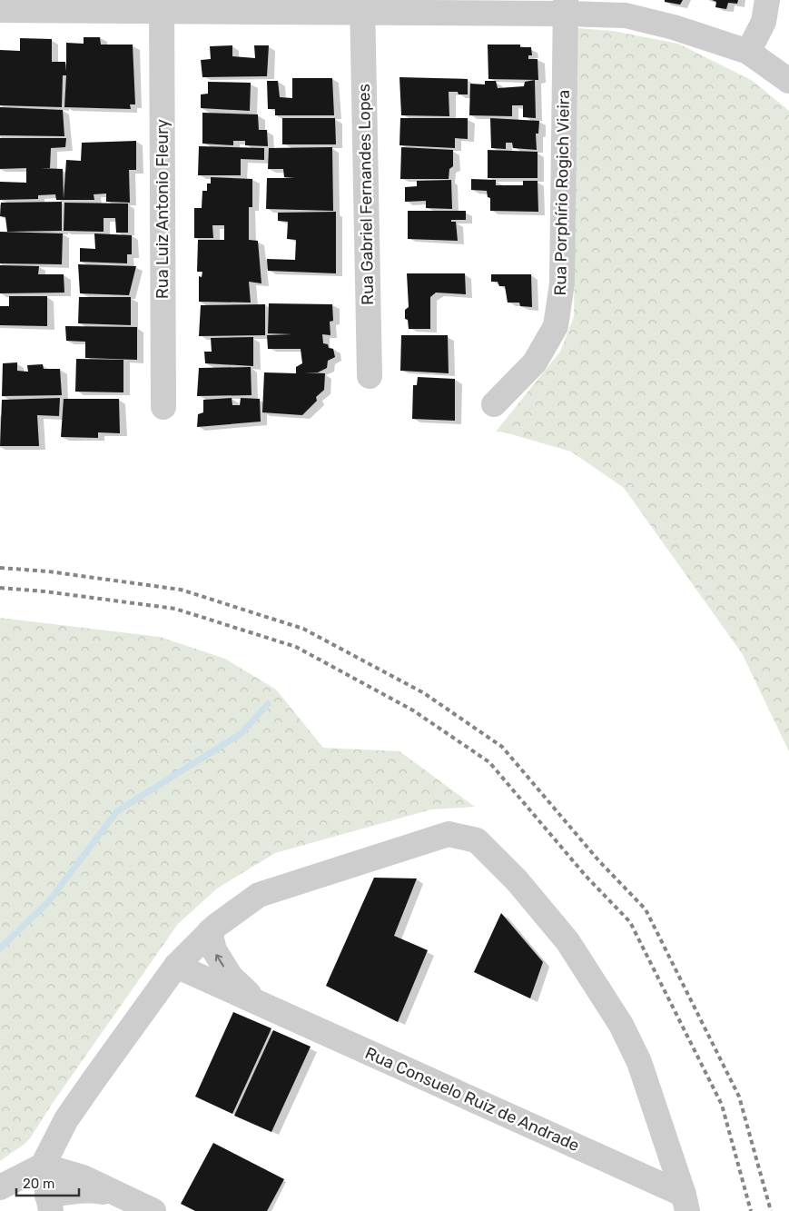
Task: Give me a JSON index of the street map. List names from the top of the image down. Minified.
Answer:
{"streets":{"street":["Rua Porphírio Rogich Vieira","Rua Gabriel Fernandes Lopes","Rua Luiz Antonio Fleury","Rua Consuelo Ruiz de Andrade"]},"scale_bar":"20 m"}
